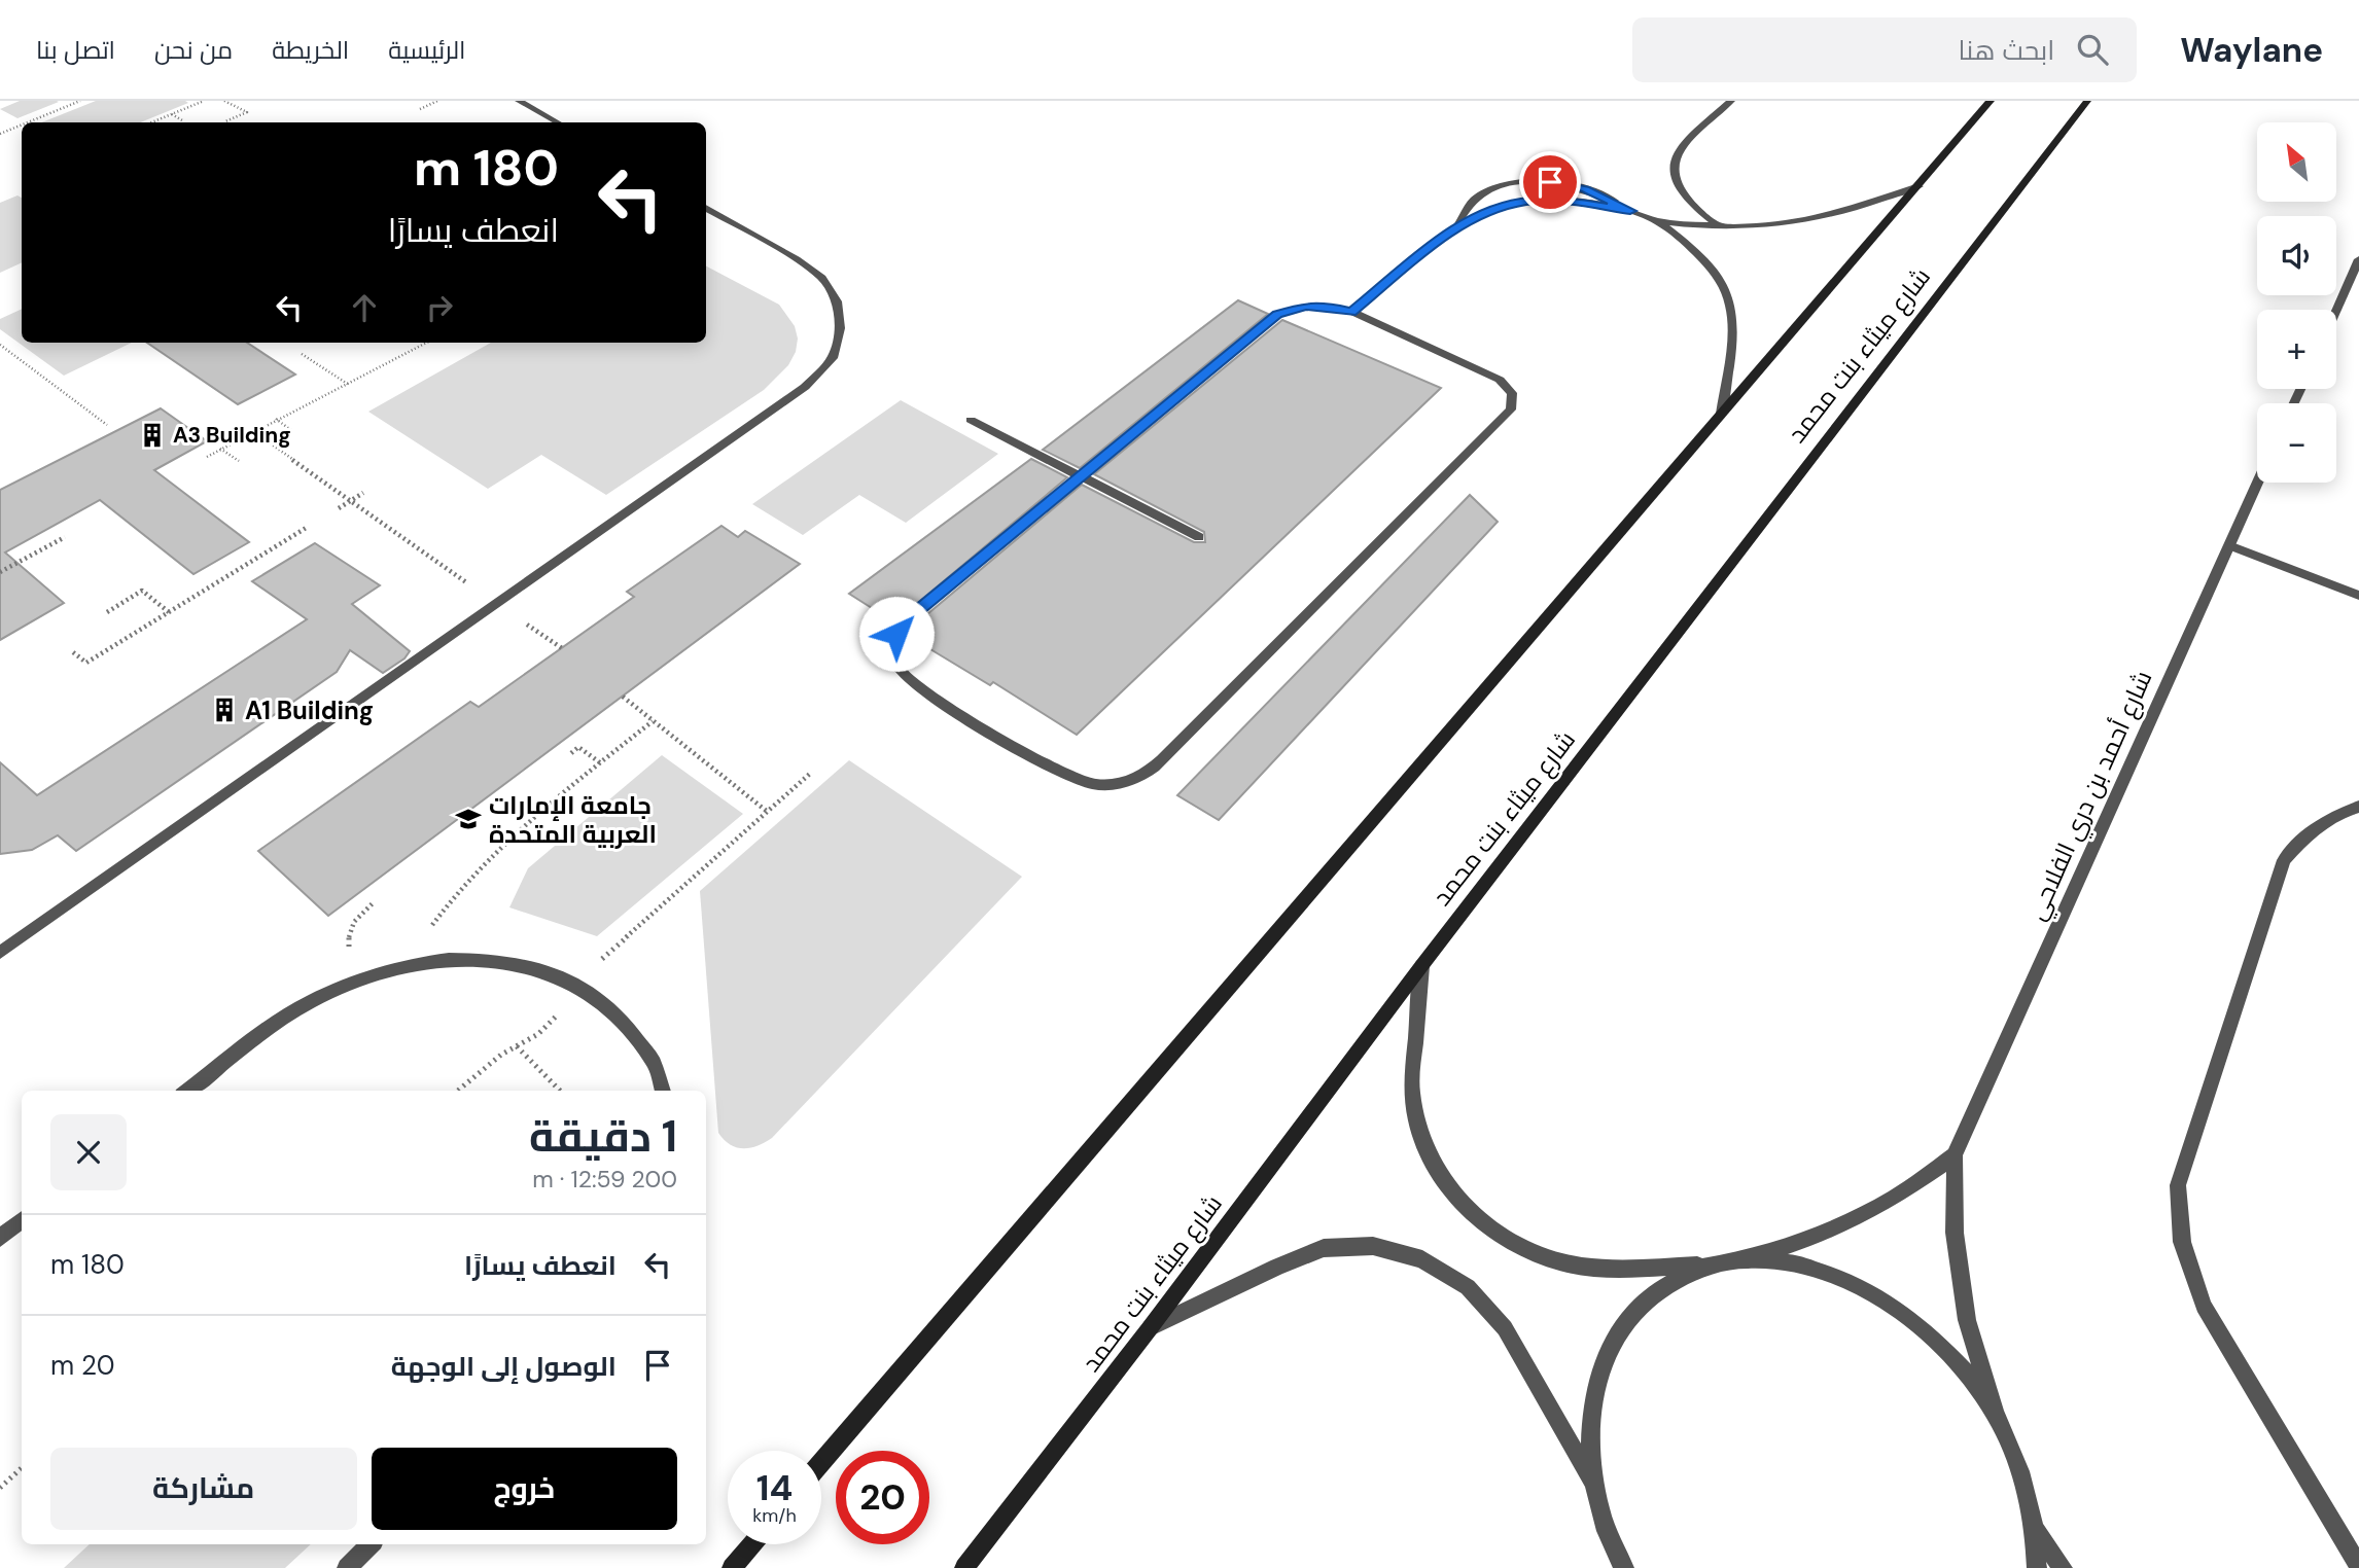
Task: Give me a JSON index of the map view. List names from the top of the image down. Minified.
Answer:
{"streets":{"main road":["شارع ميثاء بنت محمد"],"street":["شارع أحمد بن دري الفلاحي"]},"places":{"building":["A3 Building","A1 Building"],"school or university":["جامعة الإمارات العربية المتحدة"]},"north":"top left","page":{"header":"Waylane","search":"ابحث هنا","nav":["الرئيسية","الخريطة","من نحن","اتصل بنا"],"map_buttons":["+","−"],"turn":["180 m","انعطف يسارًا"],"heading":["1 دقيقة","200 m · 12:59"],"list":[{"name":"انعطف يسارًا","value":"180 m"},{"name":"الوصول إلى الوجهة","value":"20 m"}],"buttons":["خروج","مشاركة"],"speed":"14 km/h","limit":"20"}}
